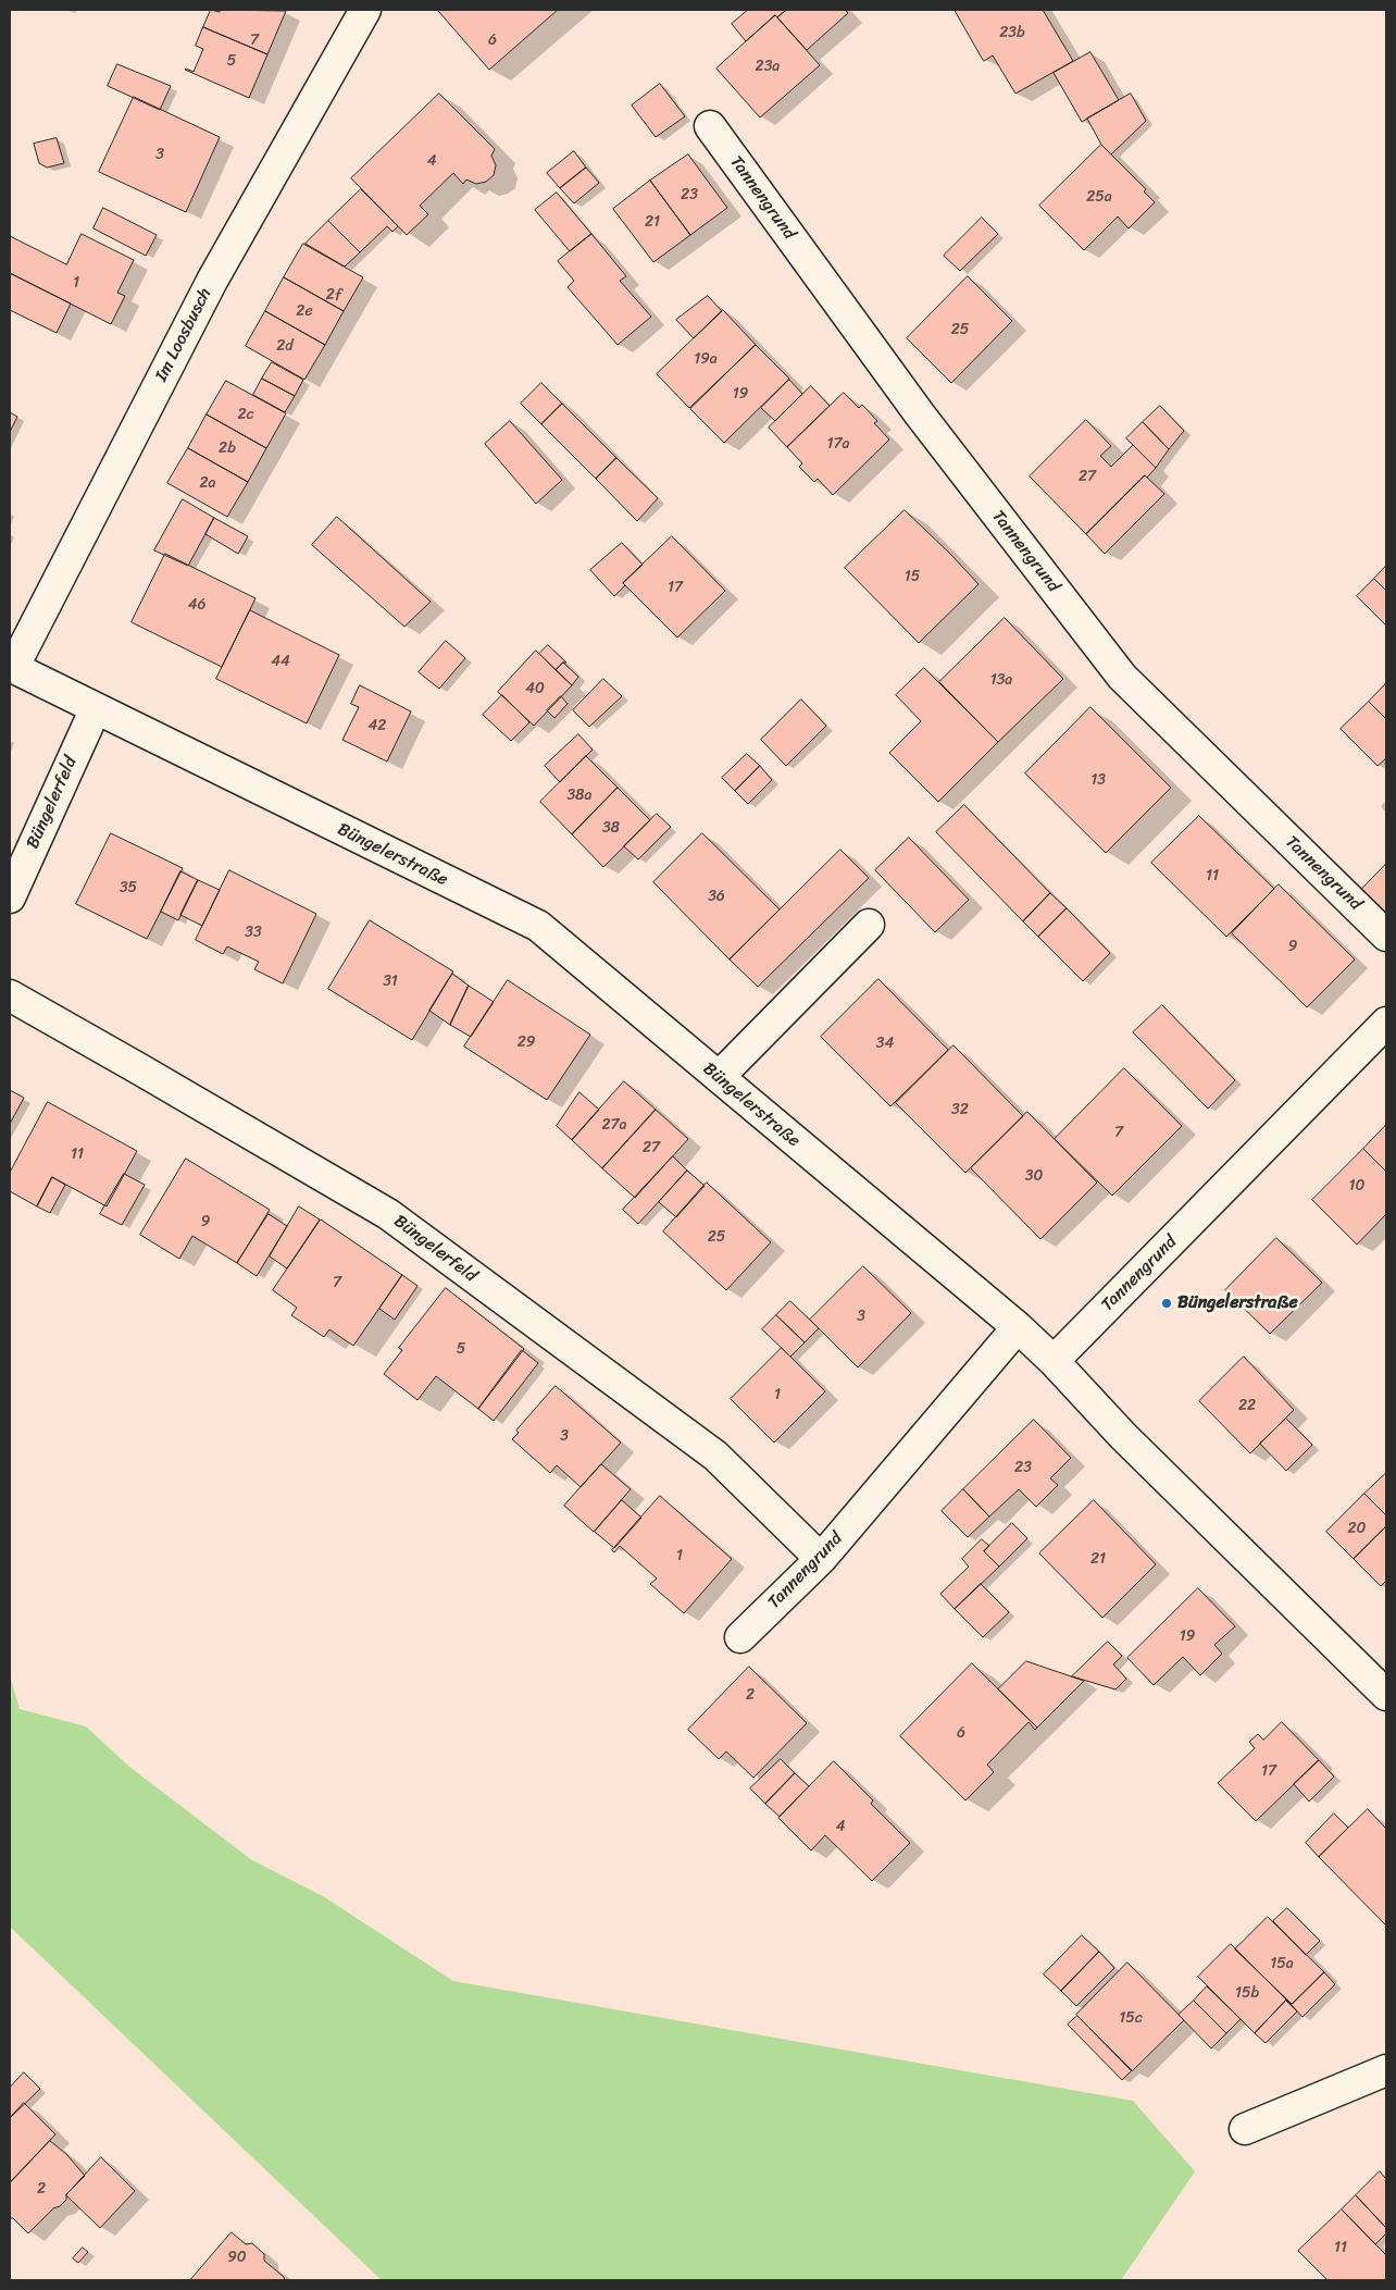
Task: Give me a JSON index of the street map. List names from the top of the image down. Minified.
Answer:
{"streets":{"street":["Tannengrund","Im Loosbusch","Büngelerfeld","Büngelerstraße"]},"crossings":[["Tannengrund","Büngelerfeld"],["Tannengrund","Büngelerstraße"],["Im Loosbusch","Büngelerstraße"],["Büngelerfeld","Büngelerstraße"]],"places":["Büngelerstraße"],"house_numbers":["23b","7","6","5","23a","3","4","23","25a","21","1","2f","2e","25","2d","19a","19","2c","17a","2b","27","2a","15","17","46","44","13a","40","42","13","38a","38","11","35","36","33","9","31","29","34","32","27a","7","27","11","30","10","9","25","7","3","5","1","22","3","23","20","1","21","19","2","6","17","4","15a","15b","15c","2","11","90"]}
